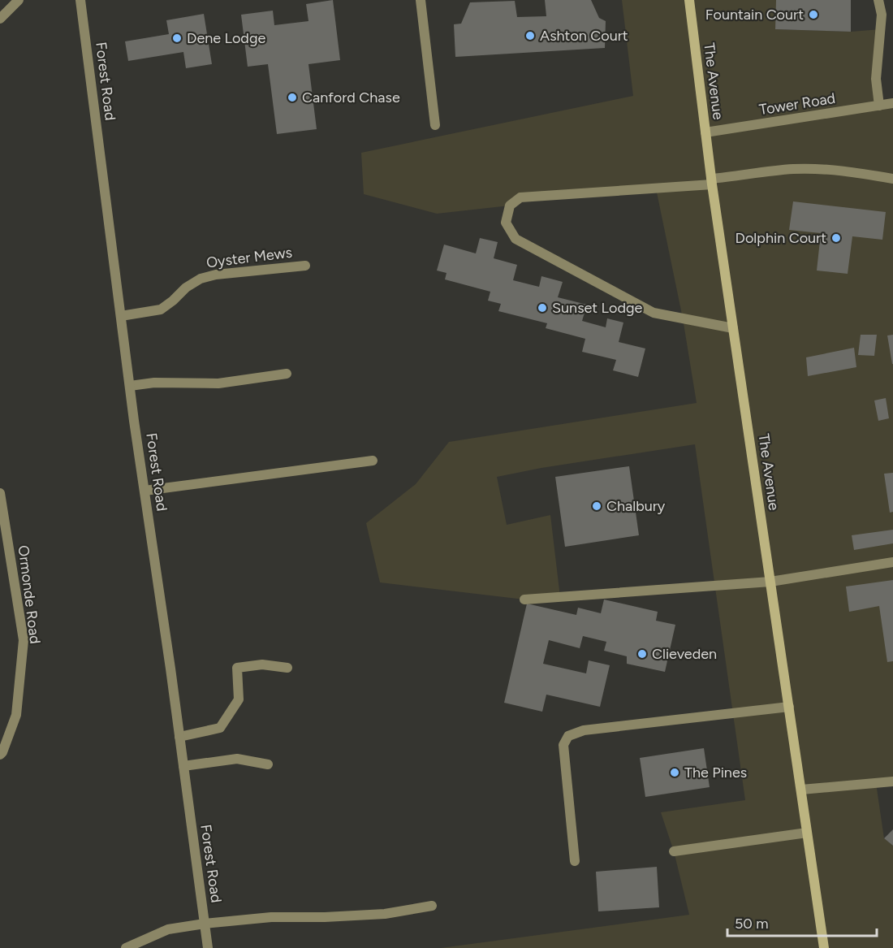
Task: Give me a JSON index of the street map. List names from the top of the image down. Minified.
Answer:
{"streets":{"main road":["The Avenue"],"street":["Forest Road","Tower Road","Oyster Mews","Ormonde Road"]},"crossings":[["Forest Road","Oyster Mews"],["The Avenue","Tower Road"]],"places":["Fountain Court","Ashton Court","Dene Lodge","Canford Chase","Dolphin Court","Sunset Lodge","Chalbury","Clieveden","The Pines"],"scale_bar":"50 m"}
